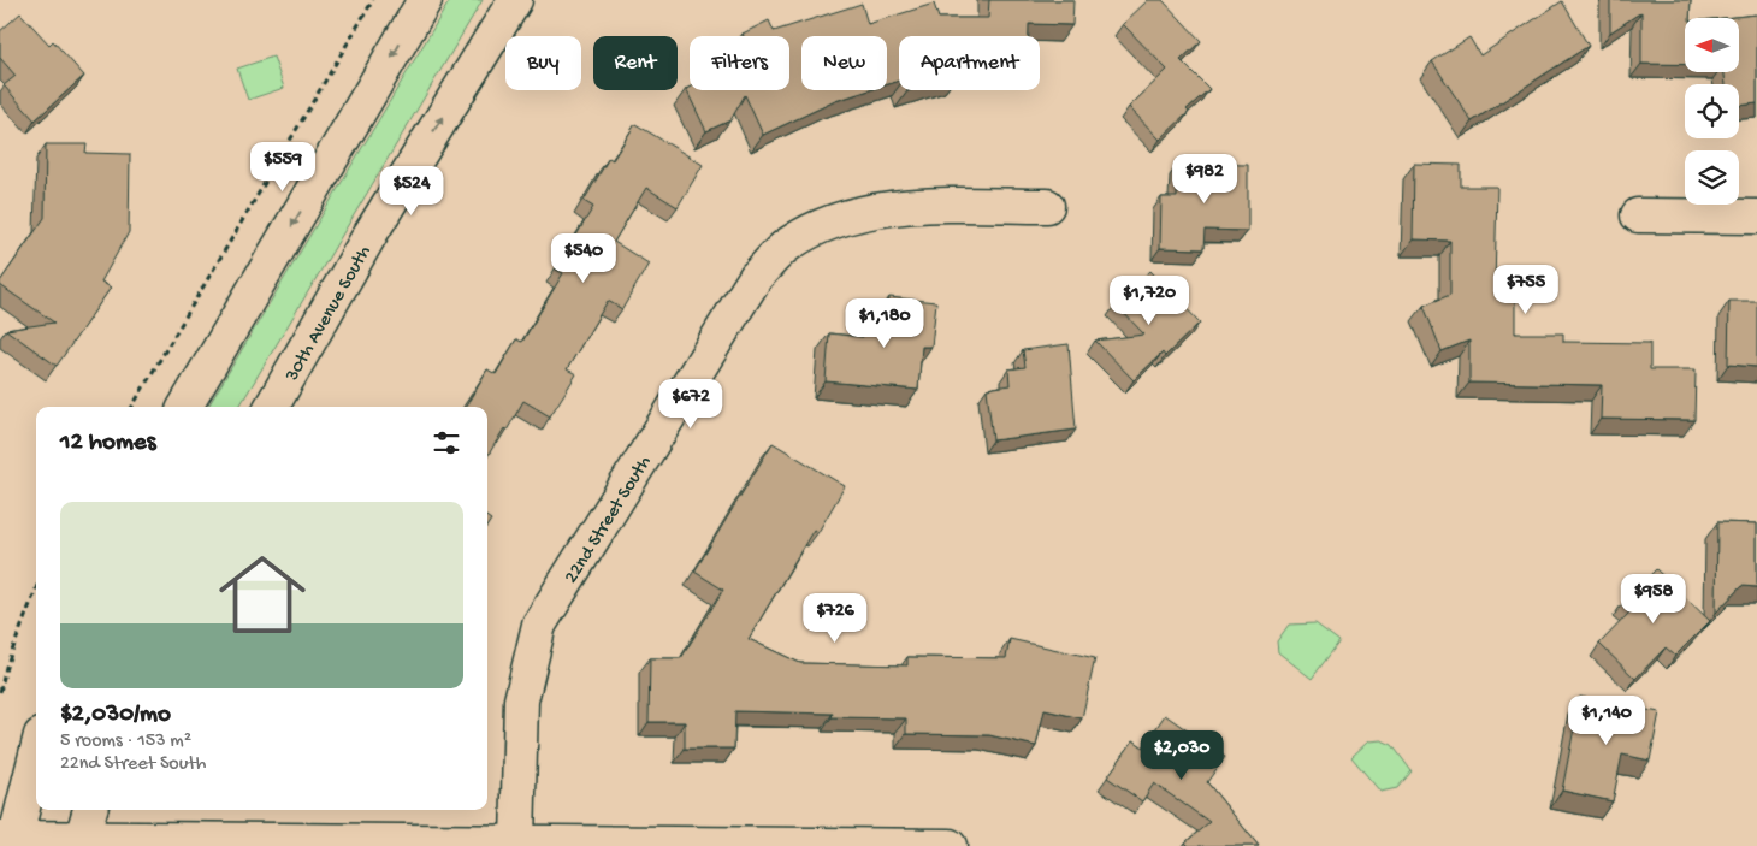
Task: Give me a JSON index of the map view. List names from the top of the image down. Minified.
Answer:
{"streets":{"street":["30th Avenue South","22nd Street South"]},"north":"left","page":{"chip":["Buy","Rent","Filters","New","Apartment"],"price":["$559","$982","$524","$540","$755","$1,720","$1,180","$672","$958","$726","$1,140","$2,030"],"heading":"12 homes","list":[{"name":"$2,030/mo","note":"5 rooms · 153 m² · 22nd Street South"}]}}
